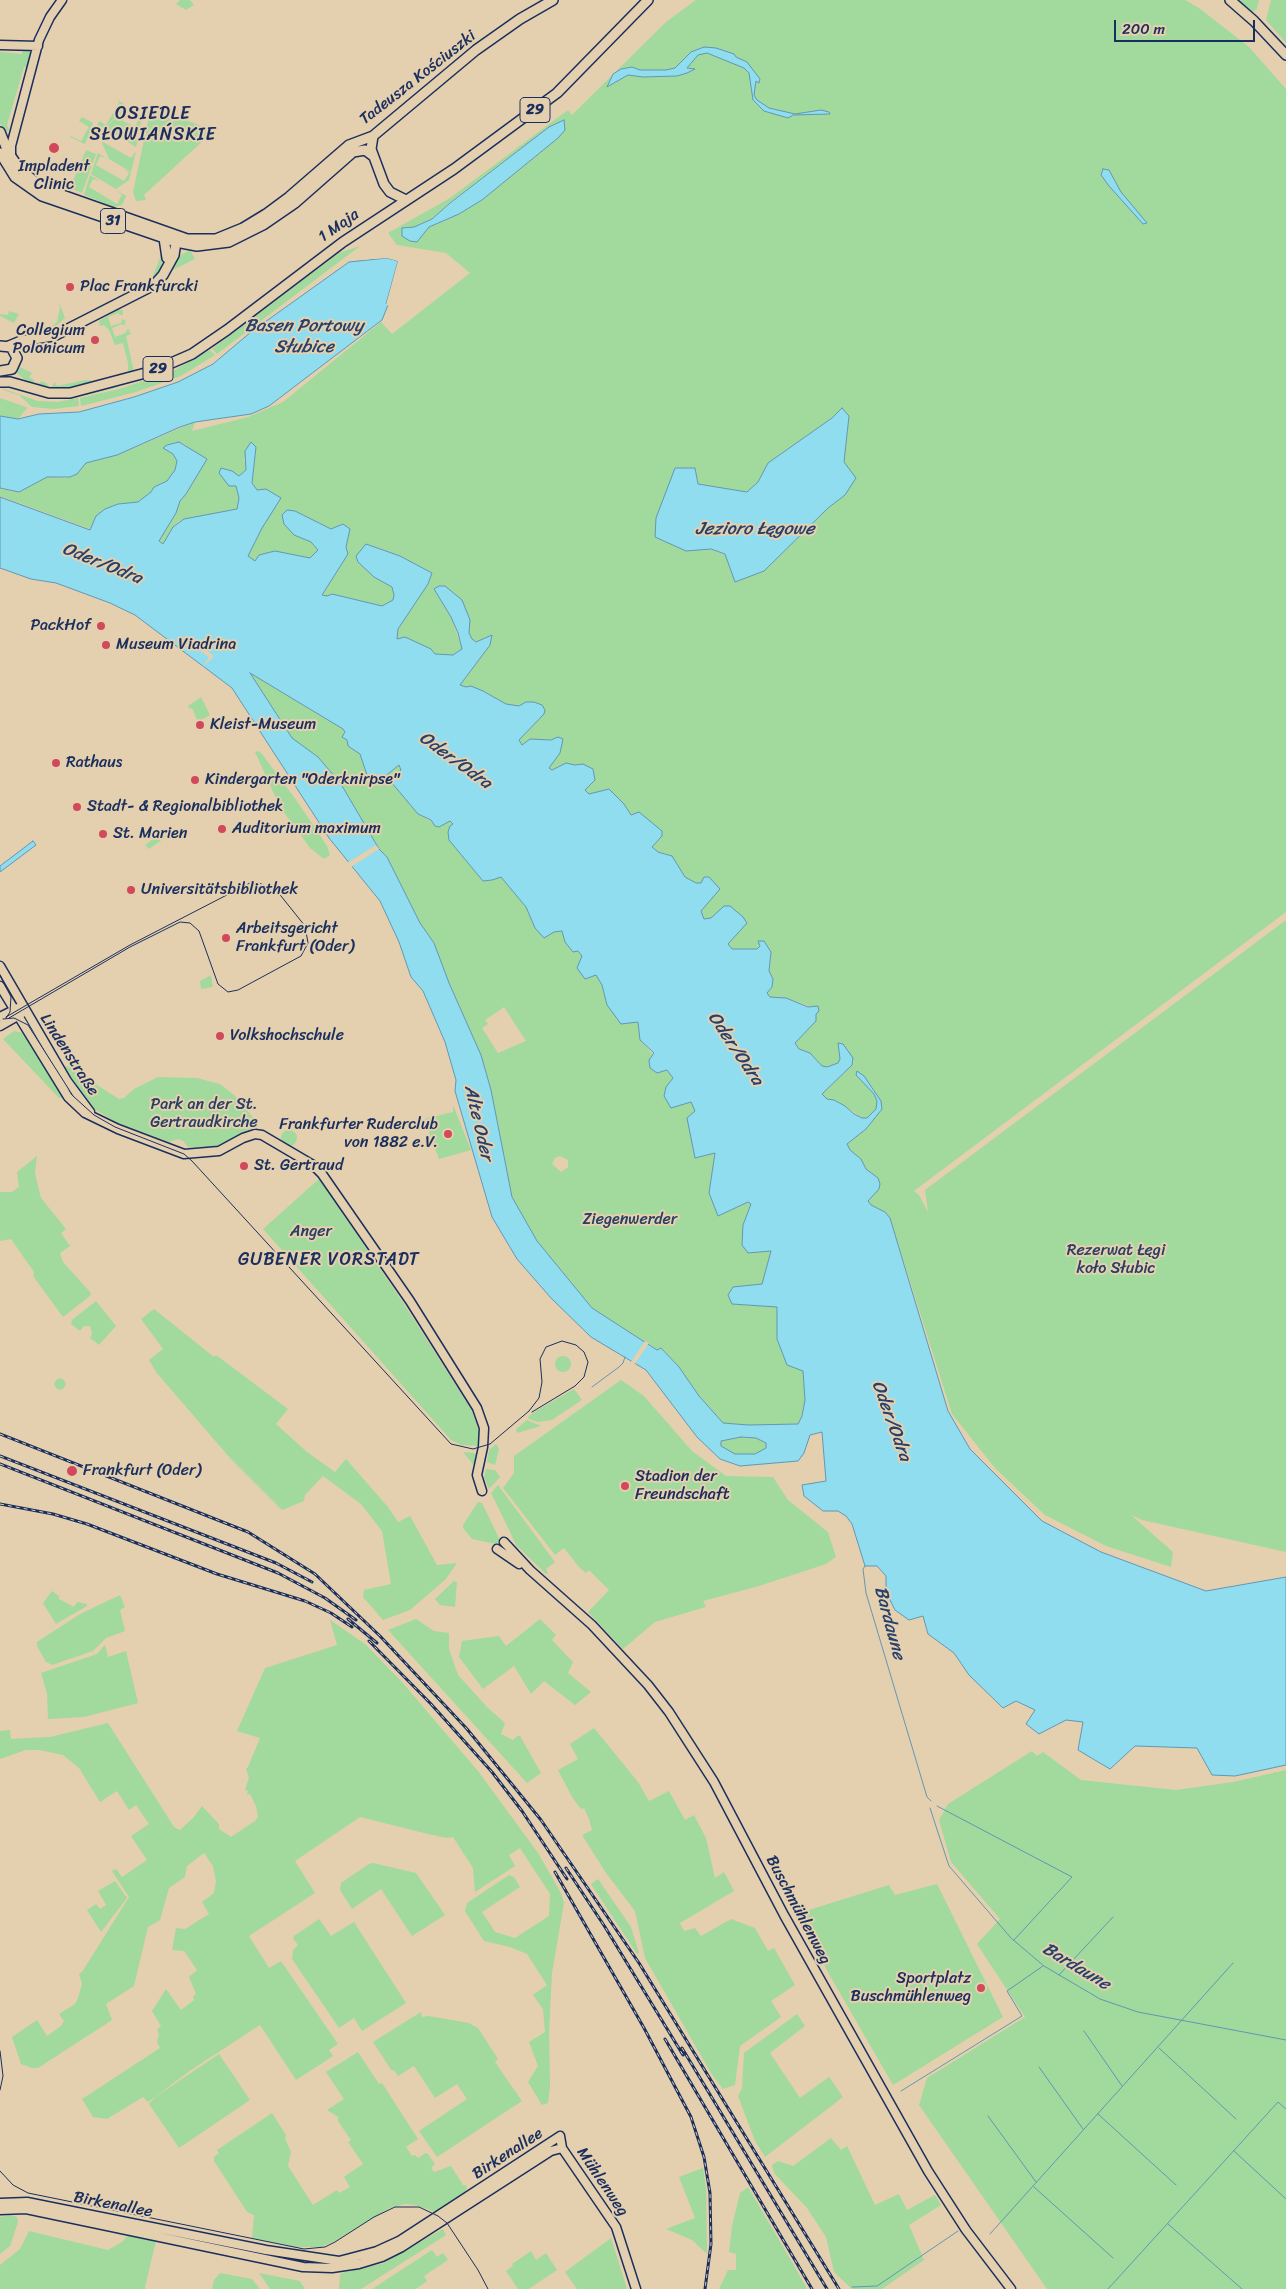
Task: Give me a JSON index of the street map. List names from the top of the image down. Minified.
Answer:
{"streets":{"main road":["Tadeusza Kościuszki","29","31","1 Maja"],"street":["Lindenstraße","Buschmühlenweg","Birkenallee","Mühlenweg"]},"crossings":[["Tadeusza Kościuszki","31"],["29","1 Maja"],["Birkenallee","Mühlenweg"]],"districts":["OSIEDLE SŁOWIAŃSKIE","GUBENER VORSTADT"],"water":["Basen Portowy Słubice","Jezioro Łęgowe","Oder/Odra","Alte Oder","Bardaune"],"parks":["Park an der St. Gertraudkirche","Ziegenwerder","Anger","Rezerwat Łęgi koło Słubic"],"places":["Impladent Clinic","Plac Frankfurcki","Collegium Polonicum","PackHof","Museum Viadrina","Kleist-Museum","Rathaus","Kindergarten \"Oderknirpse\"","Stadt- & Regionalbibliothek","Auditorium maximum","St. Marien","Universitätsbibliothek","Arbeitsgericht Frankfurt (Oder)","Volkshochschule","Frankfurter Ruderclub von 1882 e.V.","St. Gertraud","Frankfurt (Oder)","Stadion der Freundschaft","Sportplatz Buschmühlenweg"],"scale_bar":"200 m"}
